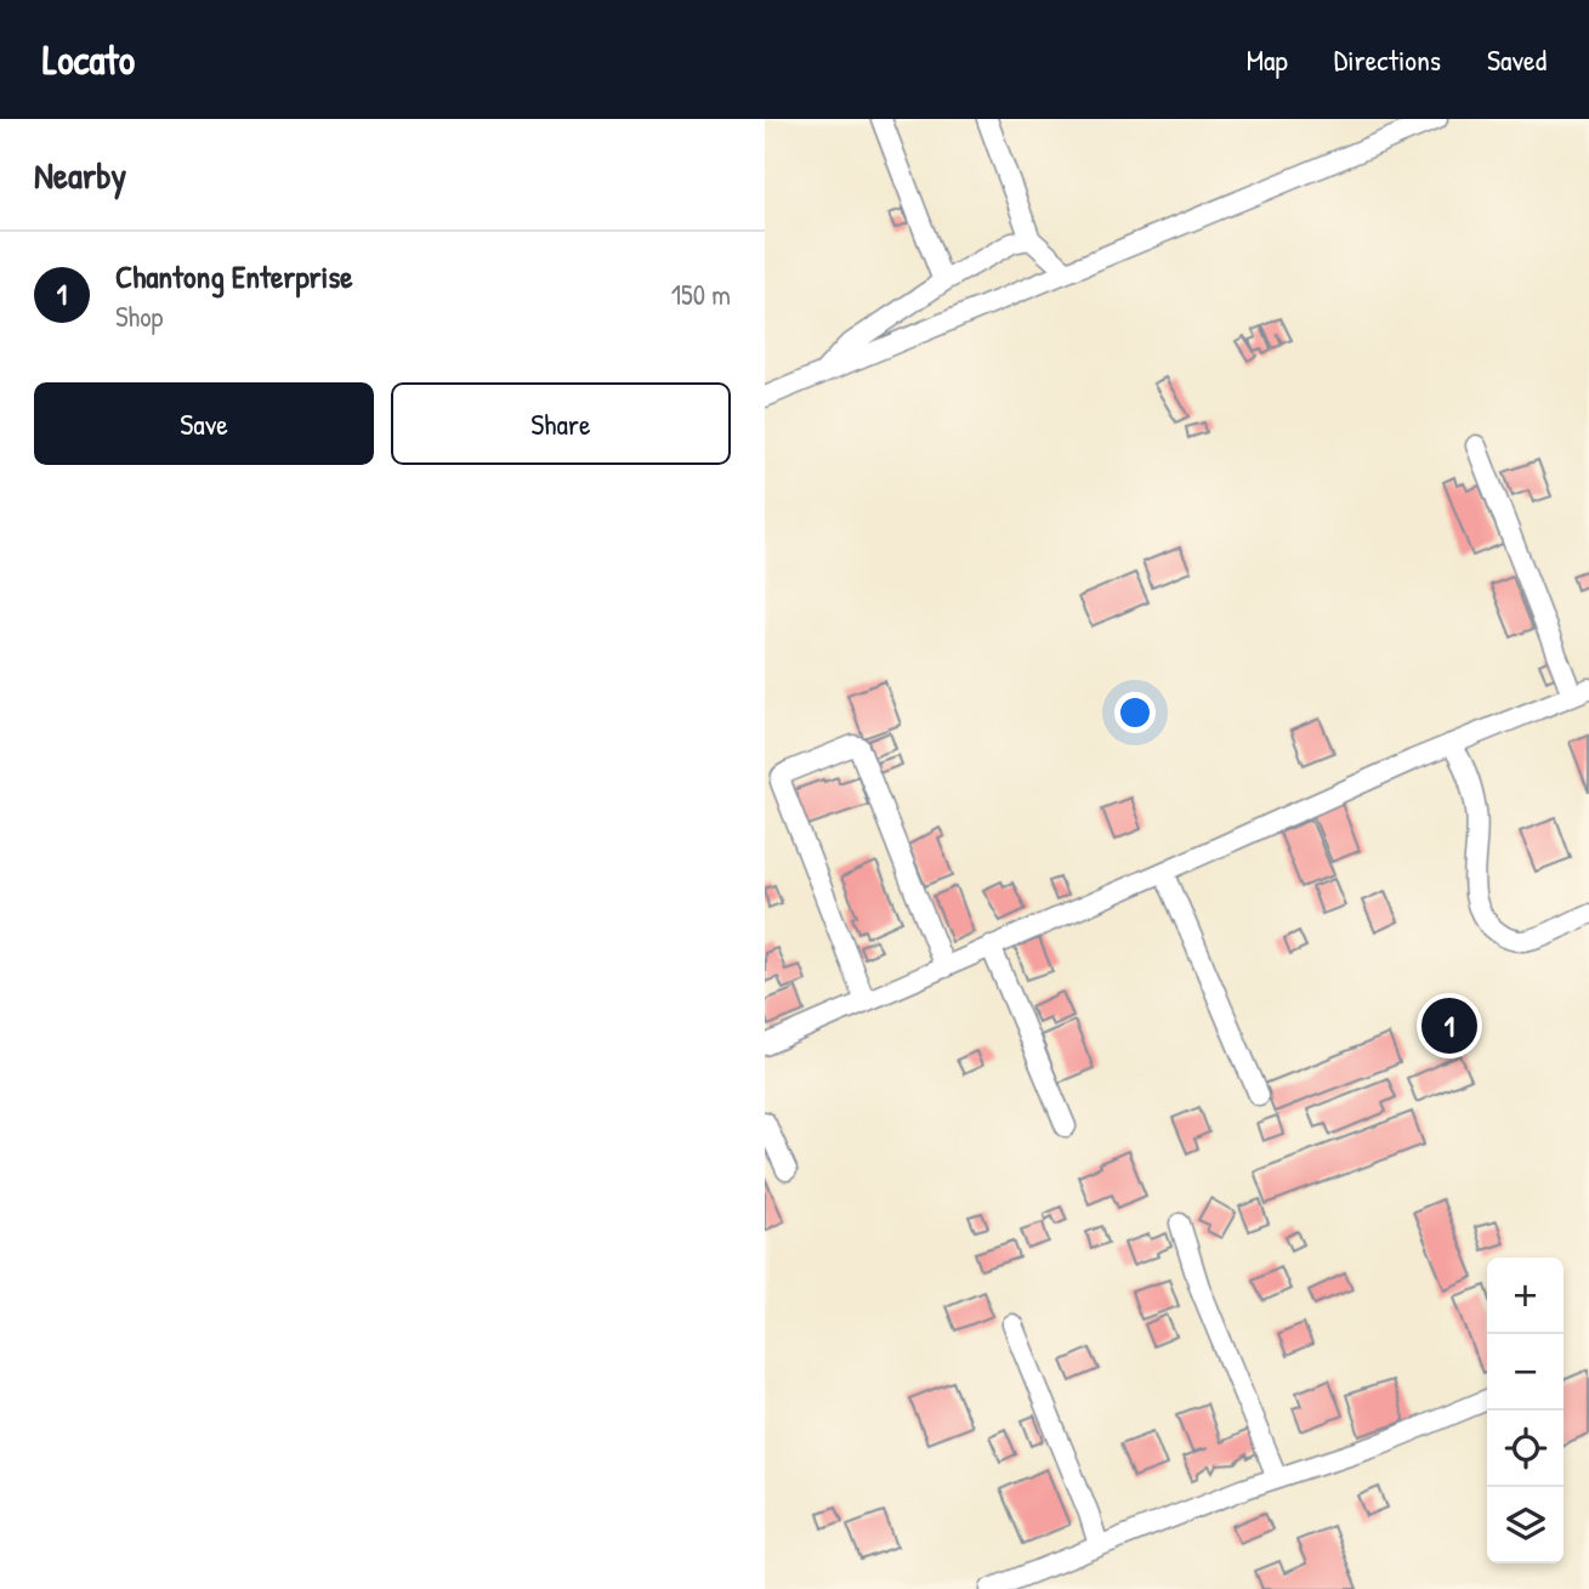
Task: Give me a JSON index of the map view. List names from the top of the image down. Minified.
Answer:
{"page":{"header":"Locato","nav":["Map","Directions","Saved"],"heading":"Nearby","list":[{"mark":"1","name":"Chantong Enterprise","note":"Shop","value":"150 m"}],"buttons":["Save","Share"],"pins":"1","map_buttons":["+","−"]}}
